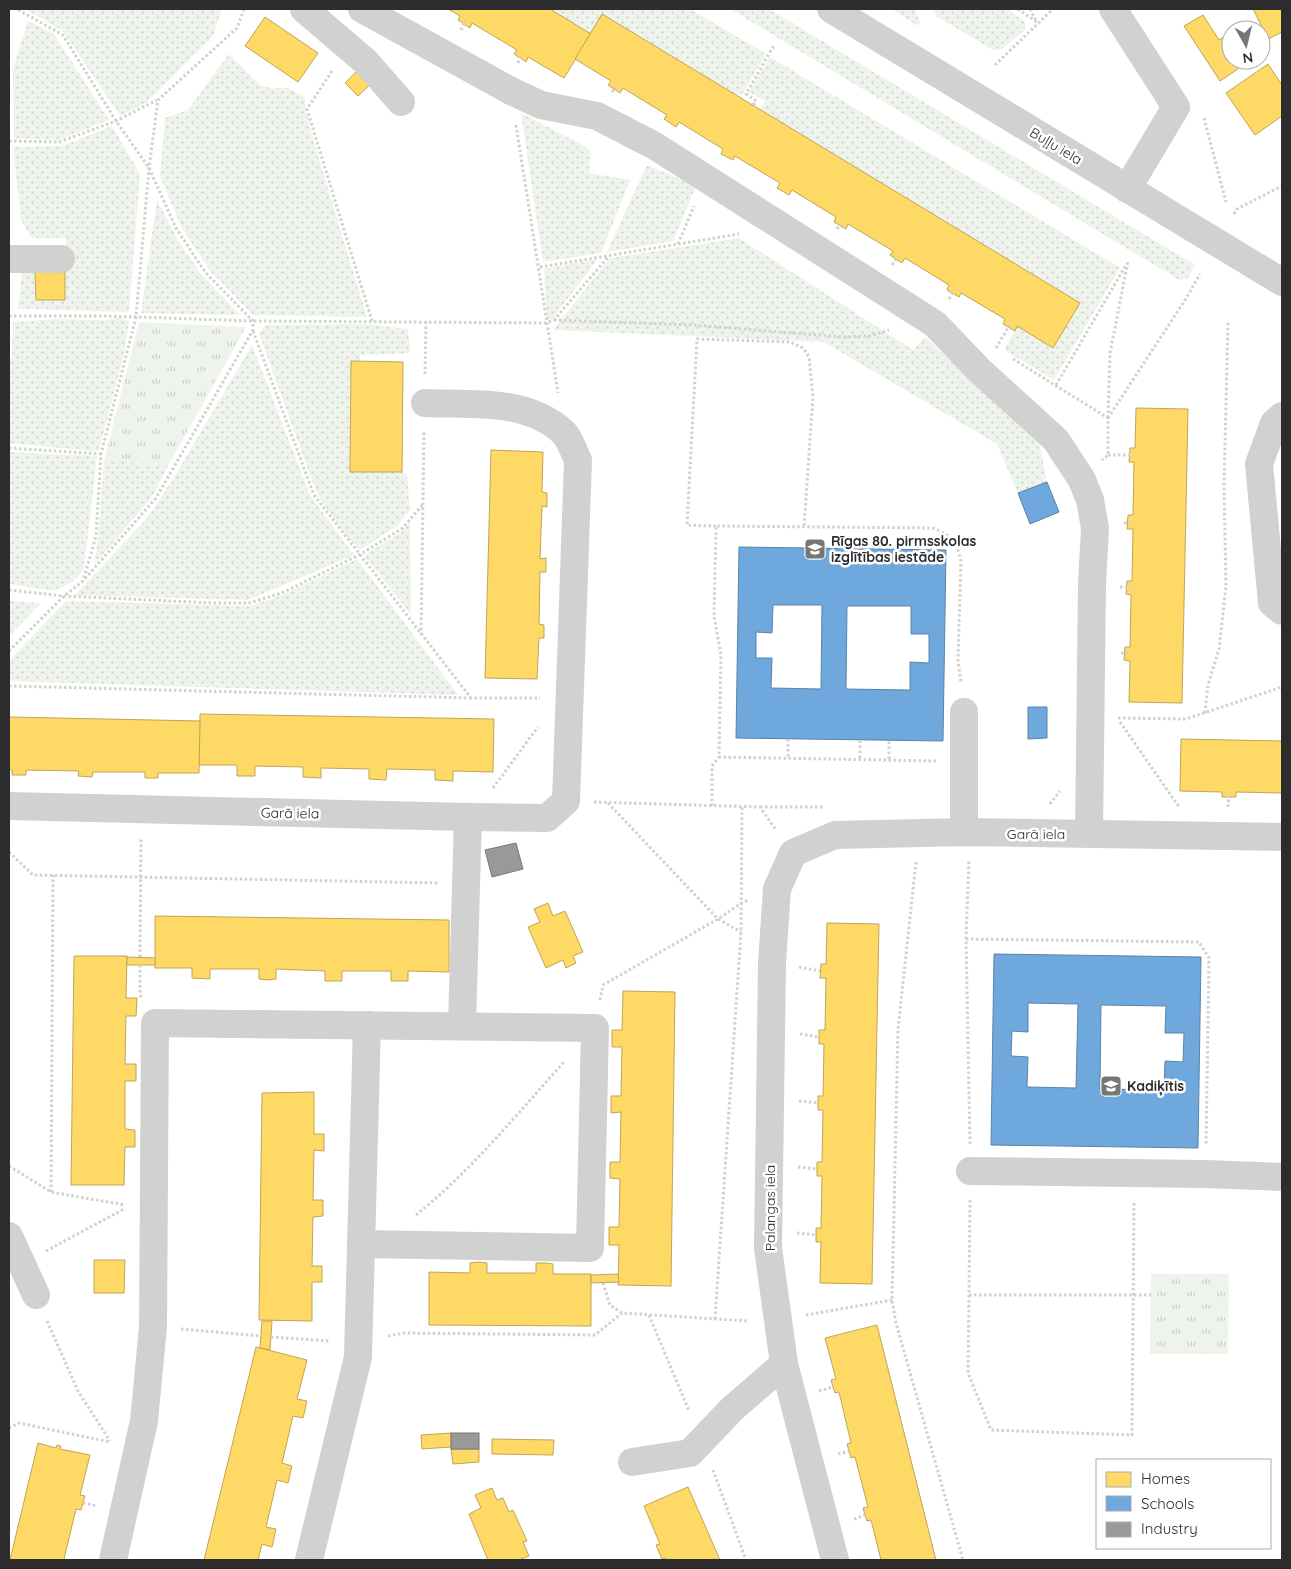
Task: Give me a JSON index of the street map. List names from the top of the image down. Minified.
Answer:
{"streets":{"street":["Buļļu iela","Garā iela","Palangas iela"]},"crossings":[["Garā iela","Palangas iela"]],"places":{"school or university":["Rīgas 80. pirmsskolas izglītības iestāde","Kadiķītis"]},"legend":["Homes","Schools","Industry"],"north":"bottom"}
